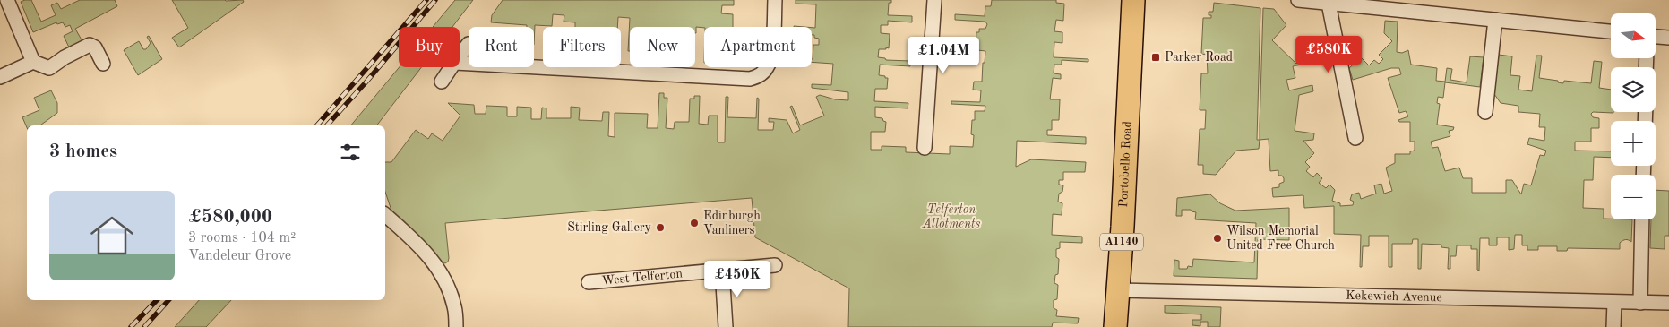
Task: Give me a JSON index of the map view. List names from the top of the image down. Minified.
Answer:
{"streets":{"main road":["Portobello Road","A1140"],"street":["West Telferton","Kekewich Avenue"]},"crossings":[["Portobello Road","Kekewich Avenue"]],"parks":["Telferton Allotments"],"places":{"transit":["Parker Road"],"other":["Edinburgh Vanliners","Stirling Gallery","Wilson Memorial United Free Church"]},"north":"right","page":{"map_buttons":["+","−"],"chip":["Buy","Rent","Filters","New","Apartment"],"price":["£580K","£1.04M","£450K"],"heading":"3 homes","list":[{"name":"£580,000","note":"3 rooms · 104 m² · Vandeleur Grove"}]}}
